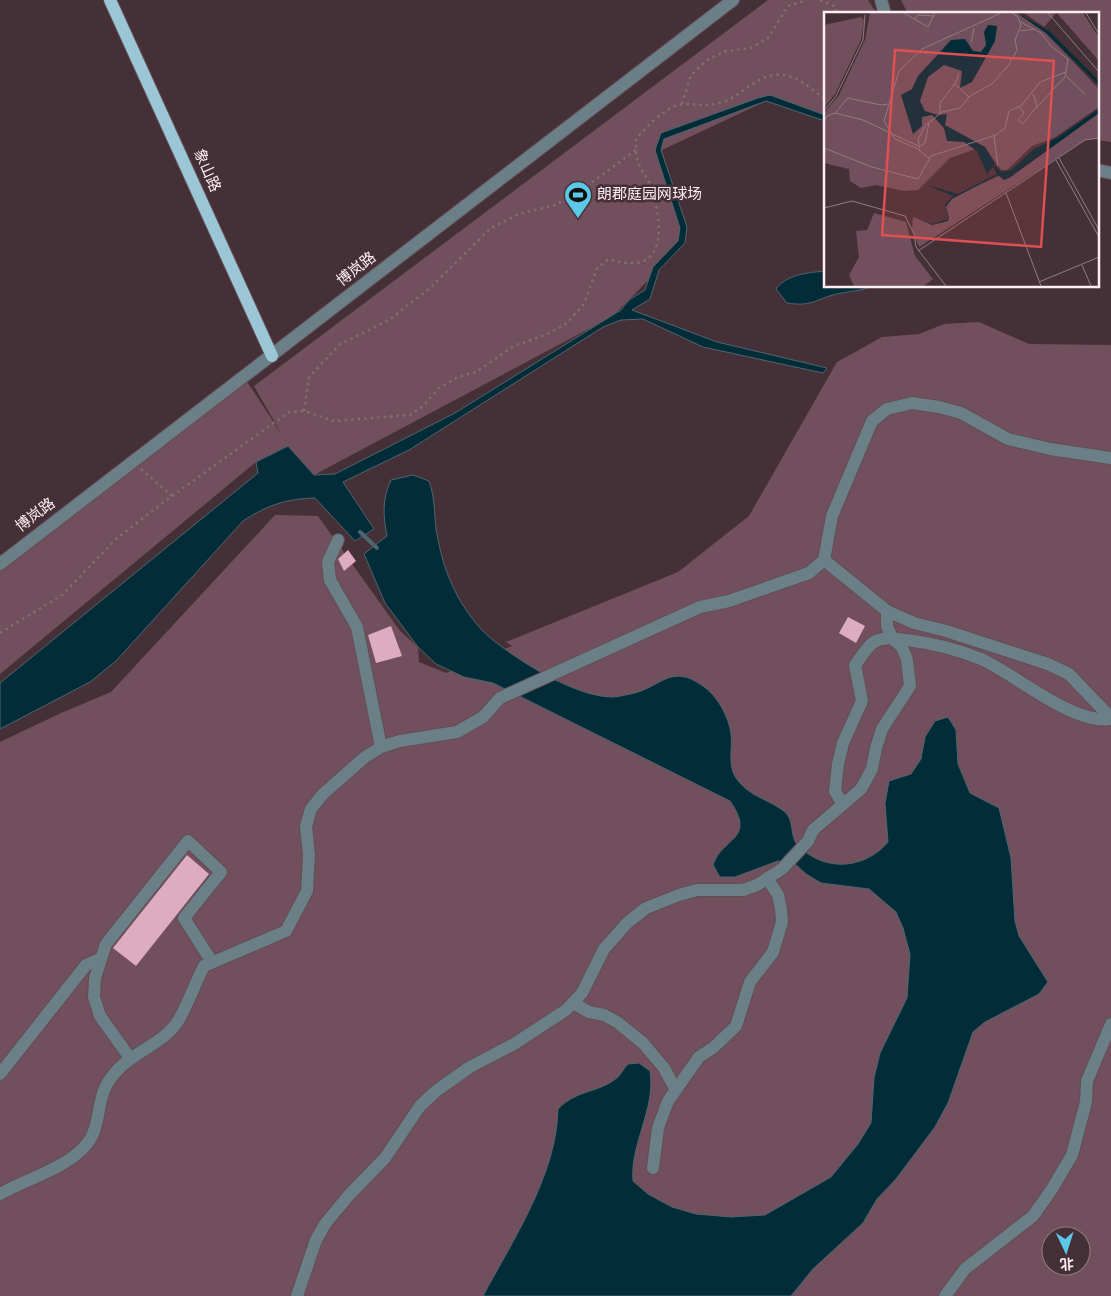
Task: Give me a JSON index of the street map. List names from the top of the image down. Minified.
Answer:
{"streets":{"main road":["象山路"],"street":["博岚路"]},"crossings":[["象山路","博岚路"]],"places":{"sports":["朗郡庭园网球场"]},"north":"bottom"}
